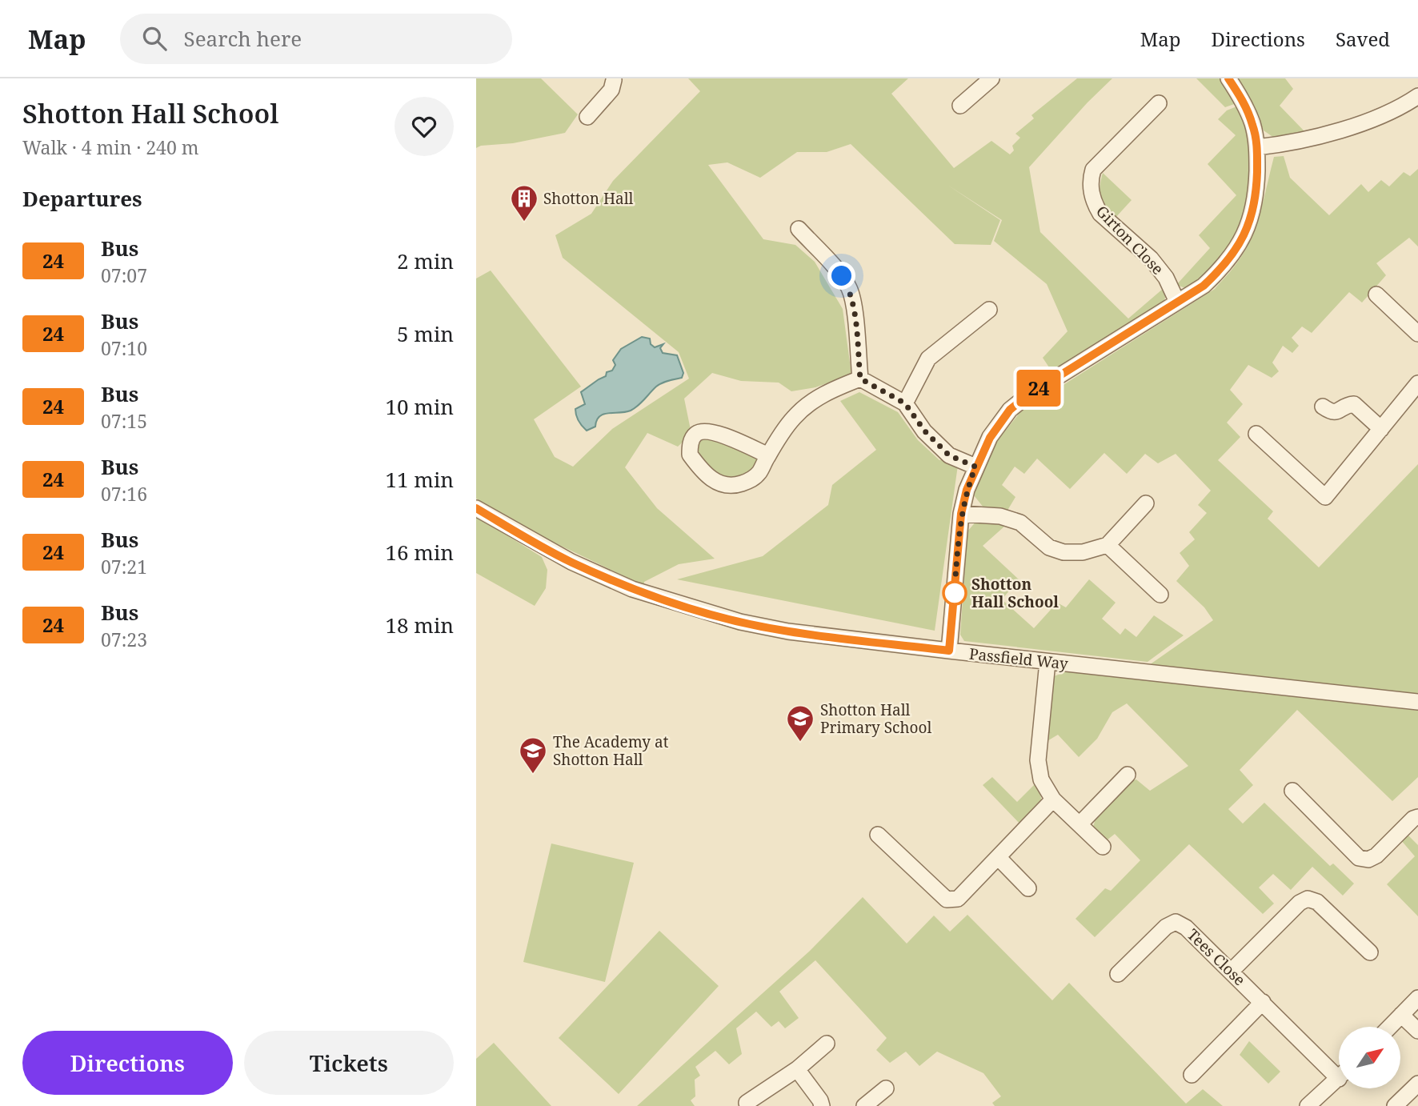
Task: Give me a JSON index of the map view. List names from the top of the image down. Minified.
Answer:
{"streets":{"street":["Girton Close","Passfield Way","Tees Close"]},"places":{"building":["Shotton Hall"],"other":["Shotton Hall School"],"school or university":["Shotton Hall Primary School","The Academy at Shotton Hall"]},"lines":["bus line 24"],"north":"top right","page":{"header":"Map","search":"Search here","nav":["Map","Directions","Saved"],"heading":[["Shotton Hall School","Walk · 4 min · 240 m"],"Departures"],"on_map":"24","list":[{"mark":"24","name":"Bus","note":"07:07","value":"2 min"},{"mark":"24","name":"Bus","note":"07:10","value":"5 min"},{"mark":"24","name":"Bus","note":"07:15","value":"10 min"},{"mark":"24","name":"Bus","note":"07:16","value":"11 min"},{"mark":"24","name":"Bus","note":"07:21","value":"16 min"},{"mark":"24","name":"Bus","note":"07:23","value":"18 min"}],"buttons":["Directions","Tickets"]}}
